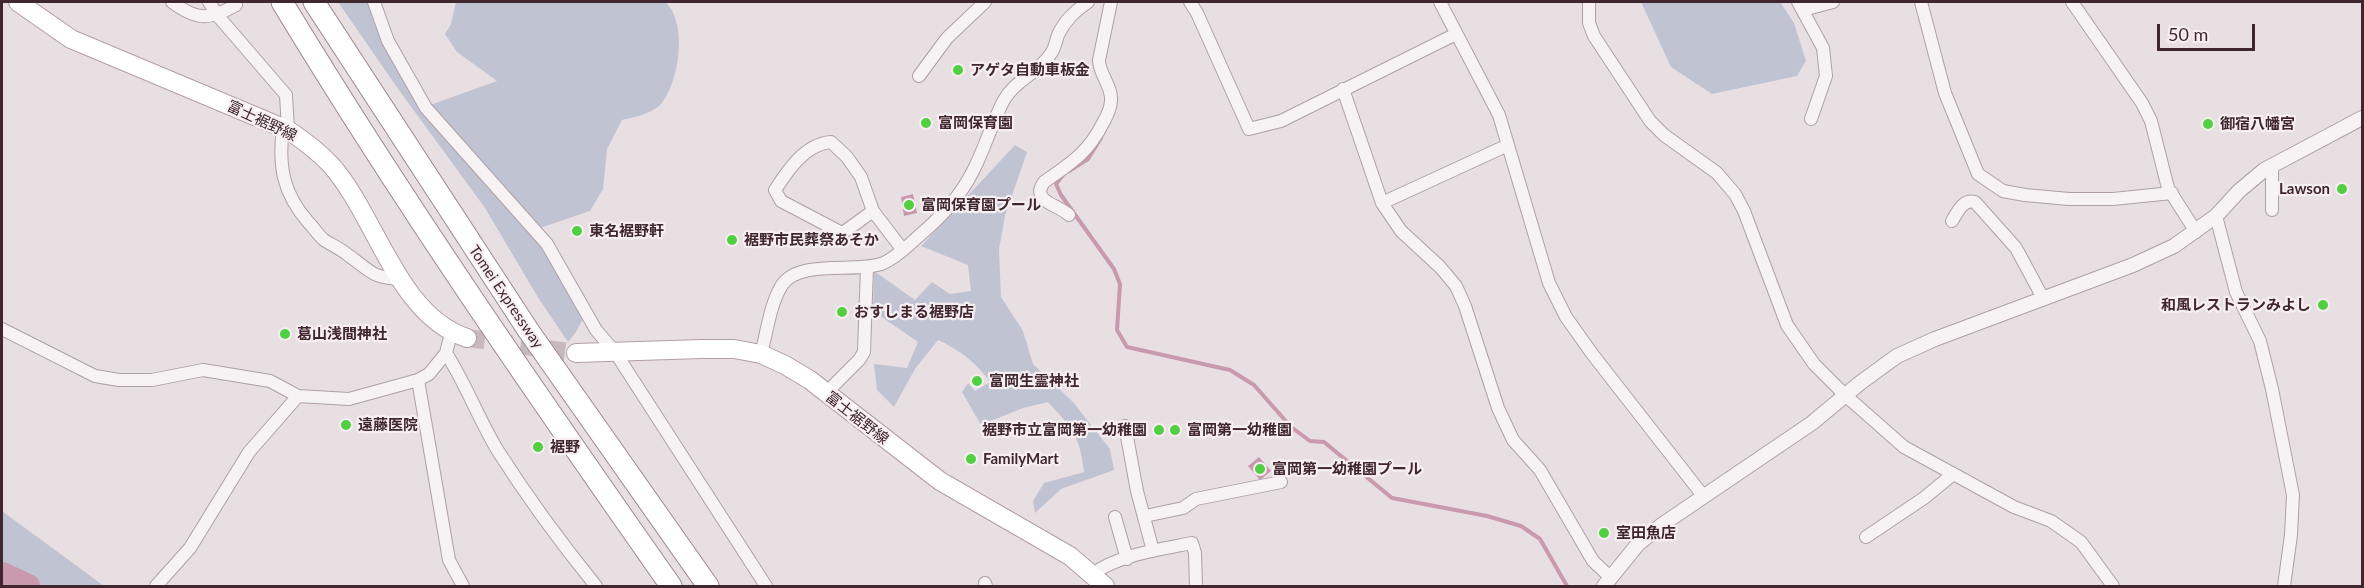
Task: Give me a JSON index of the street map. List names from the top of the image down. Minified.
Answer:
{"streets":{"highway":["Tomei Expressway"],"main road":["富士裾野線"]},"places":["アゲタ自動車板金","富岡保育園","御宿八幡宮","Lawson","富岡保育園プール","東名裾野軒","裾野市民葬祭あそか","和風レストランみよし","おすしまる裾野店","葛山浅間神社","富岡生霊神社","遠藤医院","裾野市立富岡第一幼稚園","富岡第一幼稚園","裾野","FamilyMart","富岡第一幼稚園プール","室田魚店"],"scale_bar":"50 m"}
